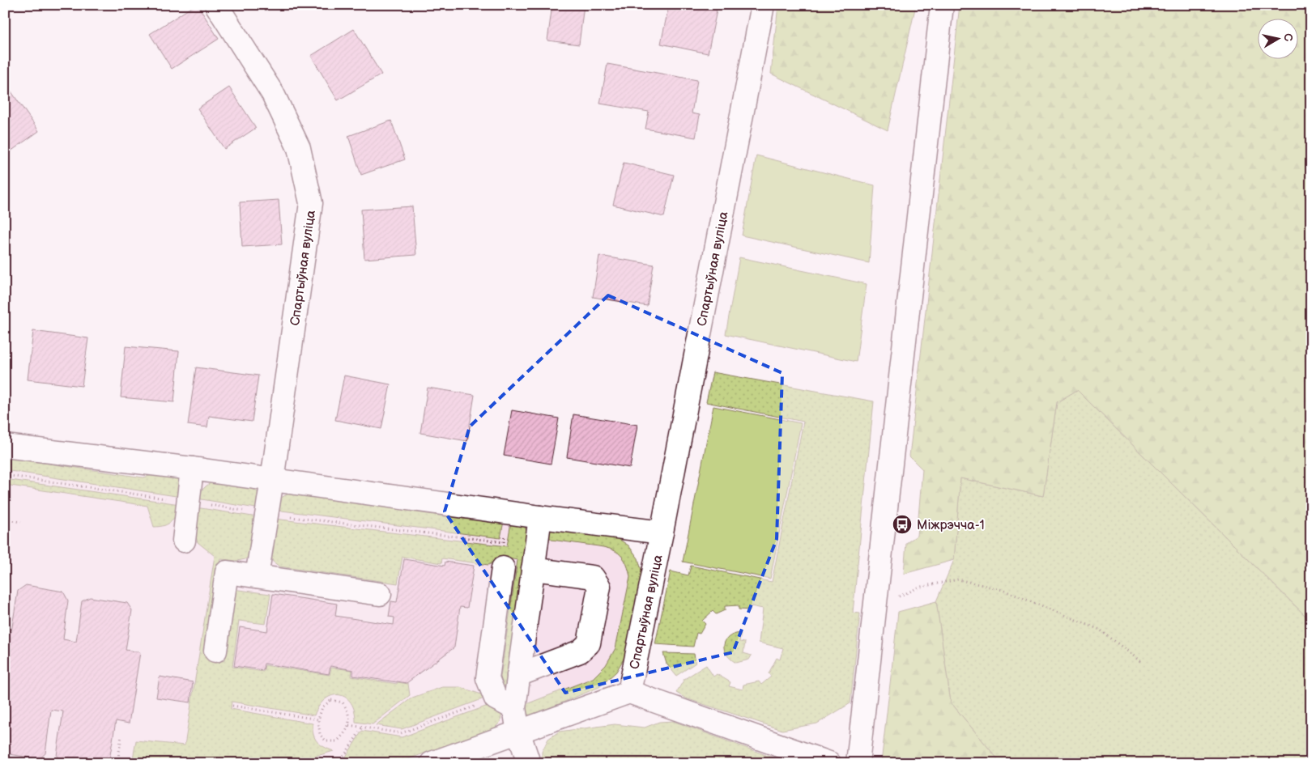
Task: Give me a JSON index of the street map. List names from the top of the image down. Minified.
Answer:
{"streets":{"street":["Спартыўная вуліца"]},"places":{"bus stop":["Міжрэчча-1"]},"north":"right"}
